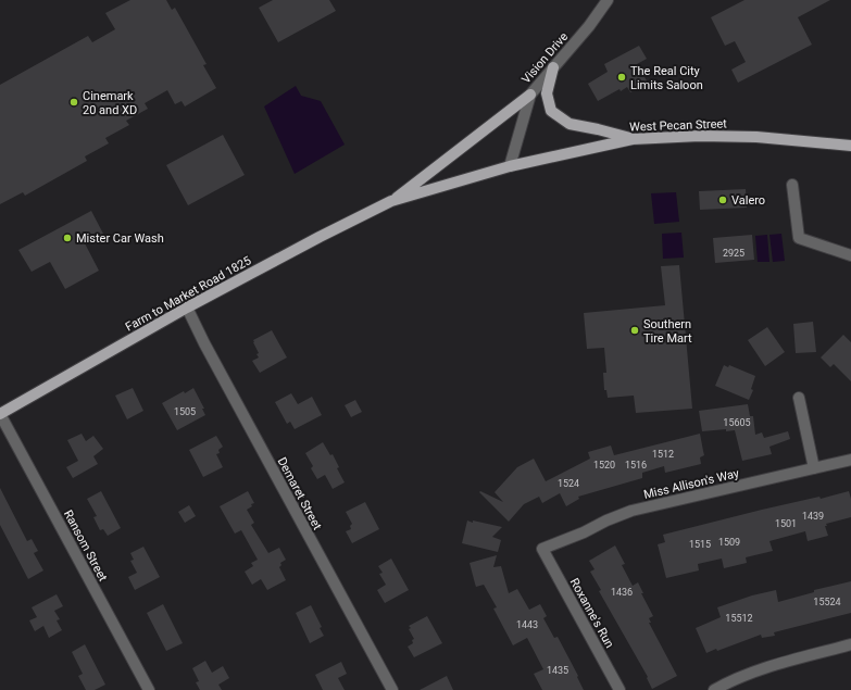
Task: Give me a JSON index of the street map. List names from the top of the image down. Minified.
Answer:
{"streets":{"main road":["West Pecan Street","Farm to Market Road 1825"],"street":["Vision Drive","Miss Allison's Way","Demaret Street","Ransom Street","Roxanne's Run"]},"crossings":[["Vision Drive","West Pecan Street"],["West Pecan Street","Farm to Market Road 1825"],["Farm to Market Road 1825","Demaret Street"],["Farm to Market Road 1825","Ransom Street"],["Miss Allison's Way","Roxanne's Run"]],"places":["The Real City Limits Saloon","Cinemark 20 and XD","Valero","Mister Car Wash","Southern Tire Mart"],"house_numbers":["2925","1505","15605","1512","1520","1516","1524","1439","1501","1509","1515","1436","15524","15512","1443","1435"]}
